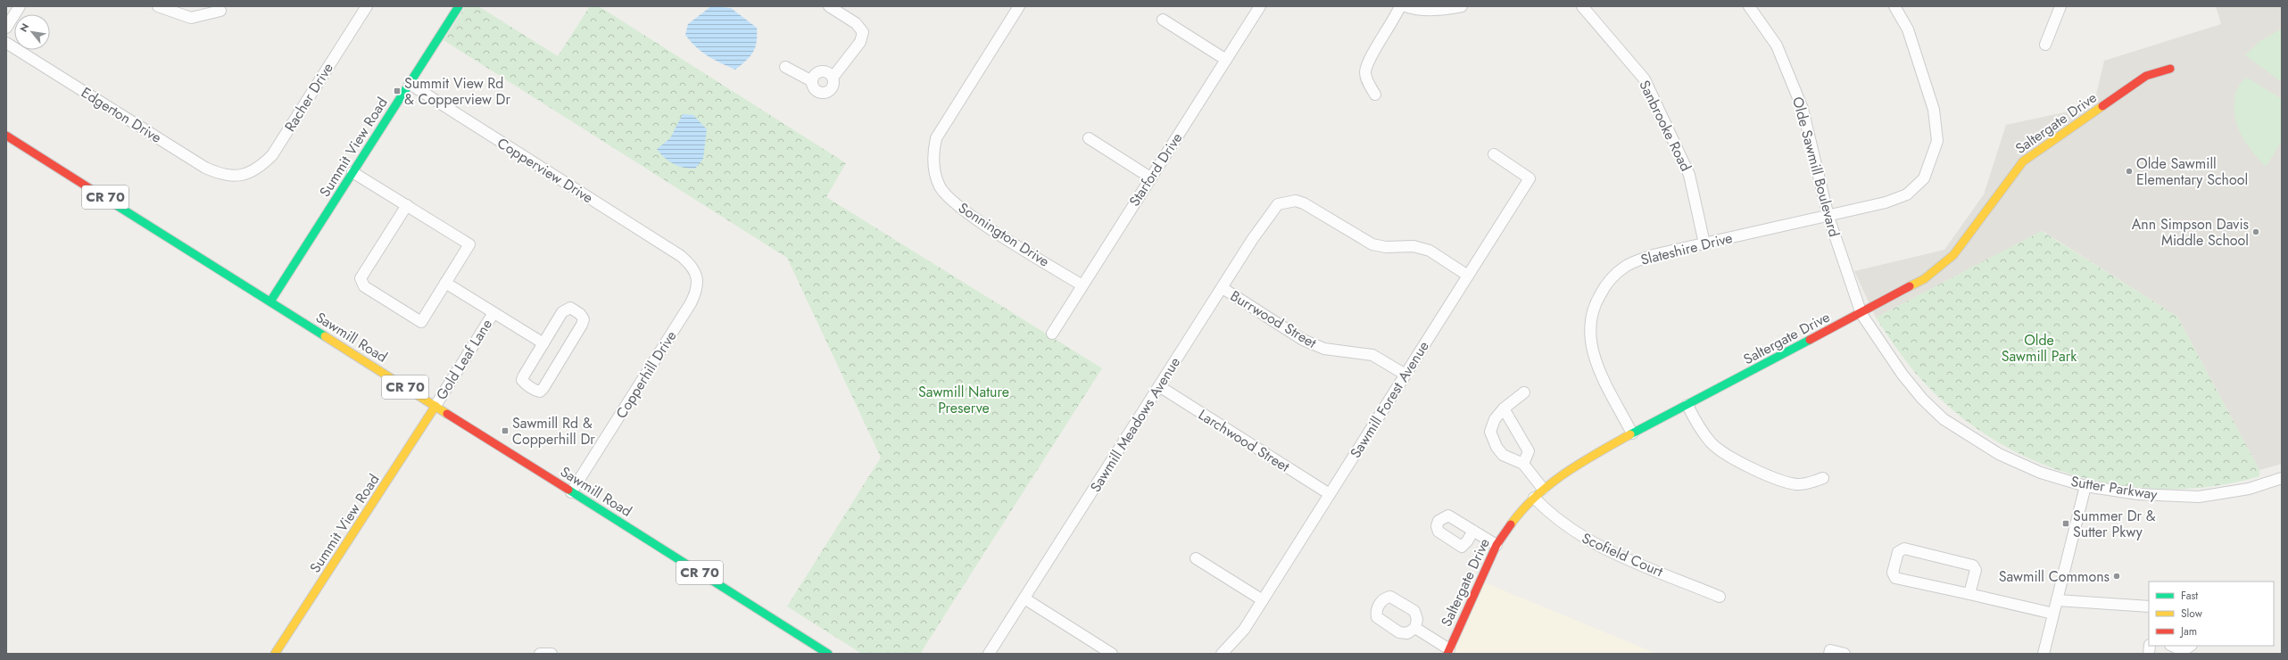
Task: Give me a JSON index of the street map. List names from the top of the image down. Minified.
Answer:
{"streets":{"street":["Racher Drive","Edgerton Drive","Saltergate Drive","Sanbrooke Road","Summit View Road","Olde Sawmill Boulevard","Starford Drive","Copperview Drive","CR 70","Sonnington Drive","Slateshire Drive","Burrwood Street","Sawmill Road","Gold Leaf Lane","Copperhill Drive","Sawmill Forest Avenue","Sawmill Meadows Avenue","Larchwood Street","Sutter Parkway","Scofield Court"]},"crossings":[["Racher Drive","Edgerton Drive"],["Saltergate Drive","Olde Sawmill Boulevard"],["Saltergate Drive","Slateshire Drive"],["Saltergate Drive","Sutter Parkway"],["Saltergate Drive","Scofield Court"],["Sanbrooke Road","Slateshire Drive"],["Summit View Road","Copperview Drive"],["Summit View Road","Sawmill Road"],["Summit View Road","Gold Leaf Lane"],["Olde Sawmill Boulevard","Slateshire Drive"],["Olde Sawmill Boulevard","Sutter Parkway"],["Starford Drive","Sonnington Drive"],["Copperview Drive","Copperhill Drive"],["Burrwood Street","Sawmill Forest Avenue"],["Burrwood Street","Sawmill Meadows Avenue"],["Sawmill Road","Gold Leaf Lane"],["Sawmill Road","Copperhill Drive"],["Sawmill Forest Avenue","Sawmill Meadows Avenue"],["Sawmill Forest Avenue","Larchwood Street"],["Sawmill Meadows Avenue","Larchwood Street"]],"parks":["Olde Sawmill Park","Sawmill Nature Preserve"],"places":{"transit":["Summit View Rd & Copperview Dr","Sawmill Rd & Copperhill Dr","Summer Dr & Sutter Pkwy"],"other":["Olde Sawmill Elementary School","Ann Simpson Davis Middle School","Sawmill Commons"]},"legend":["Fast","Slow","Jam"],"north":"top left"}
